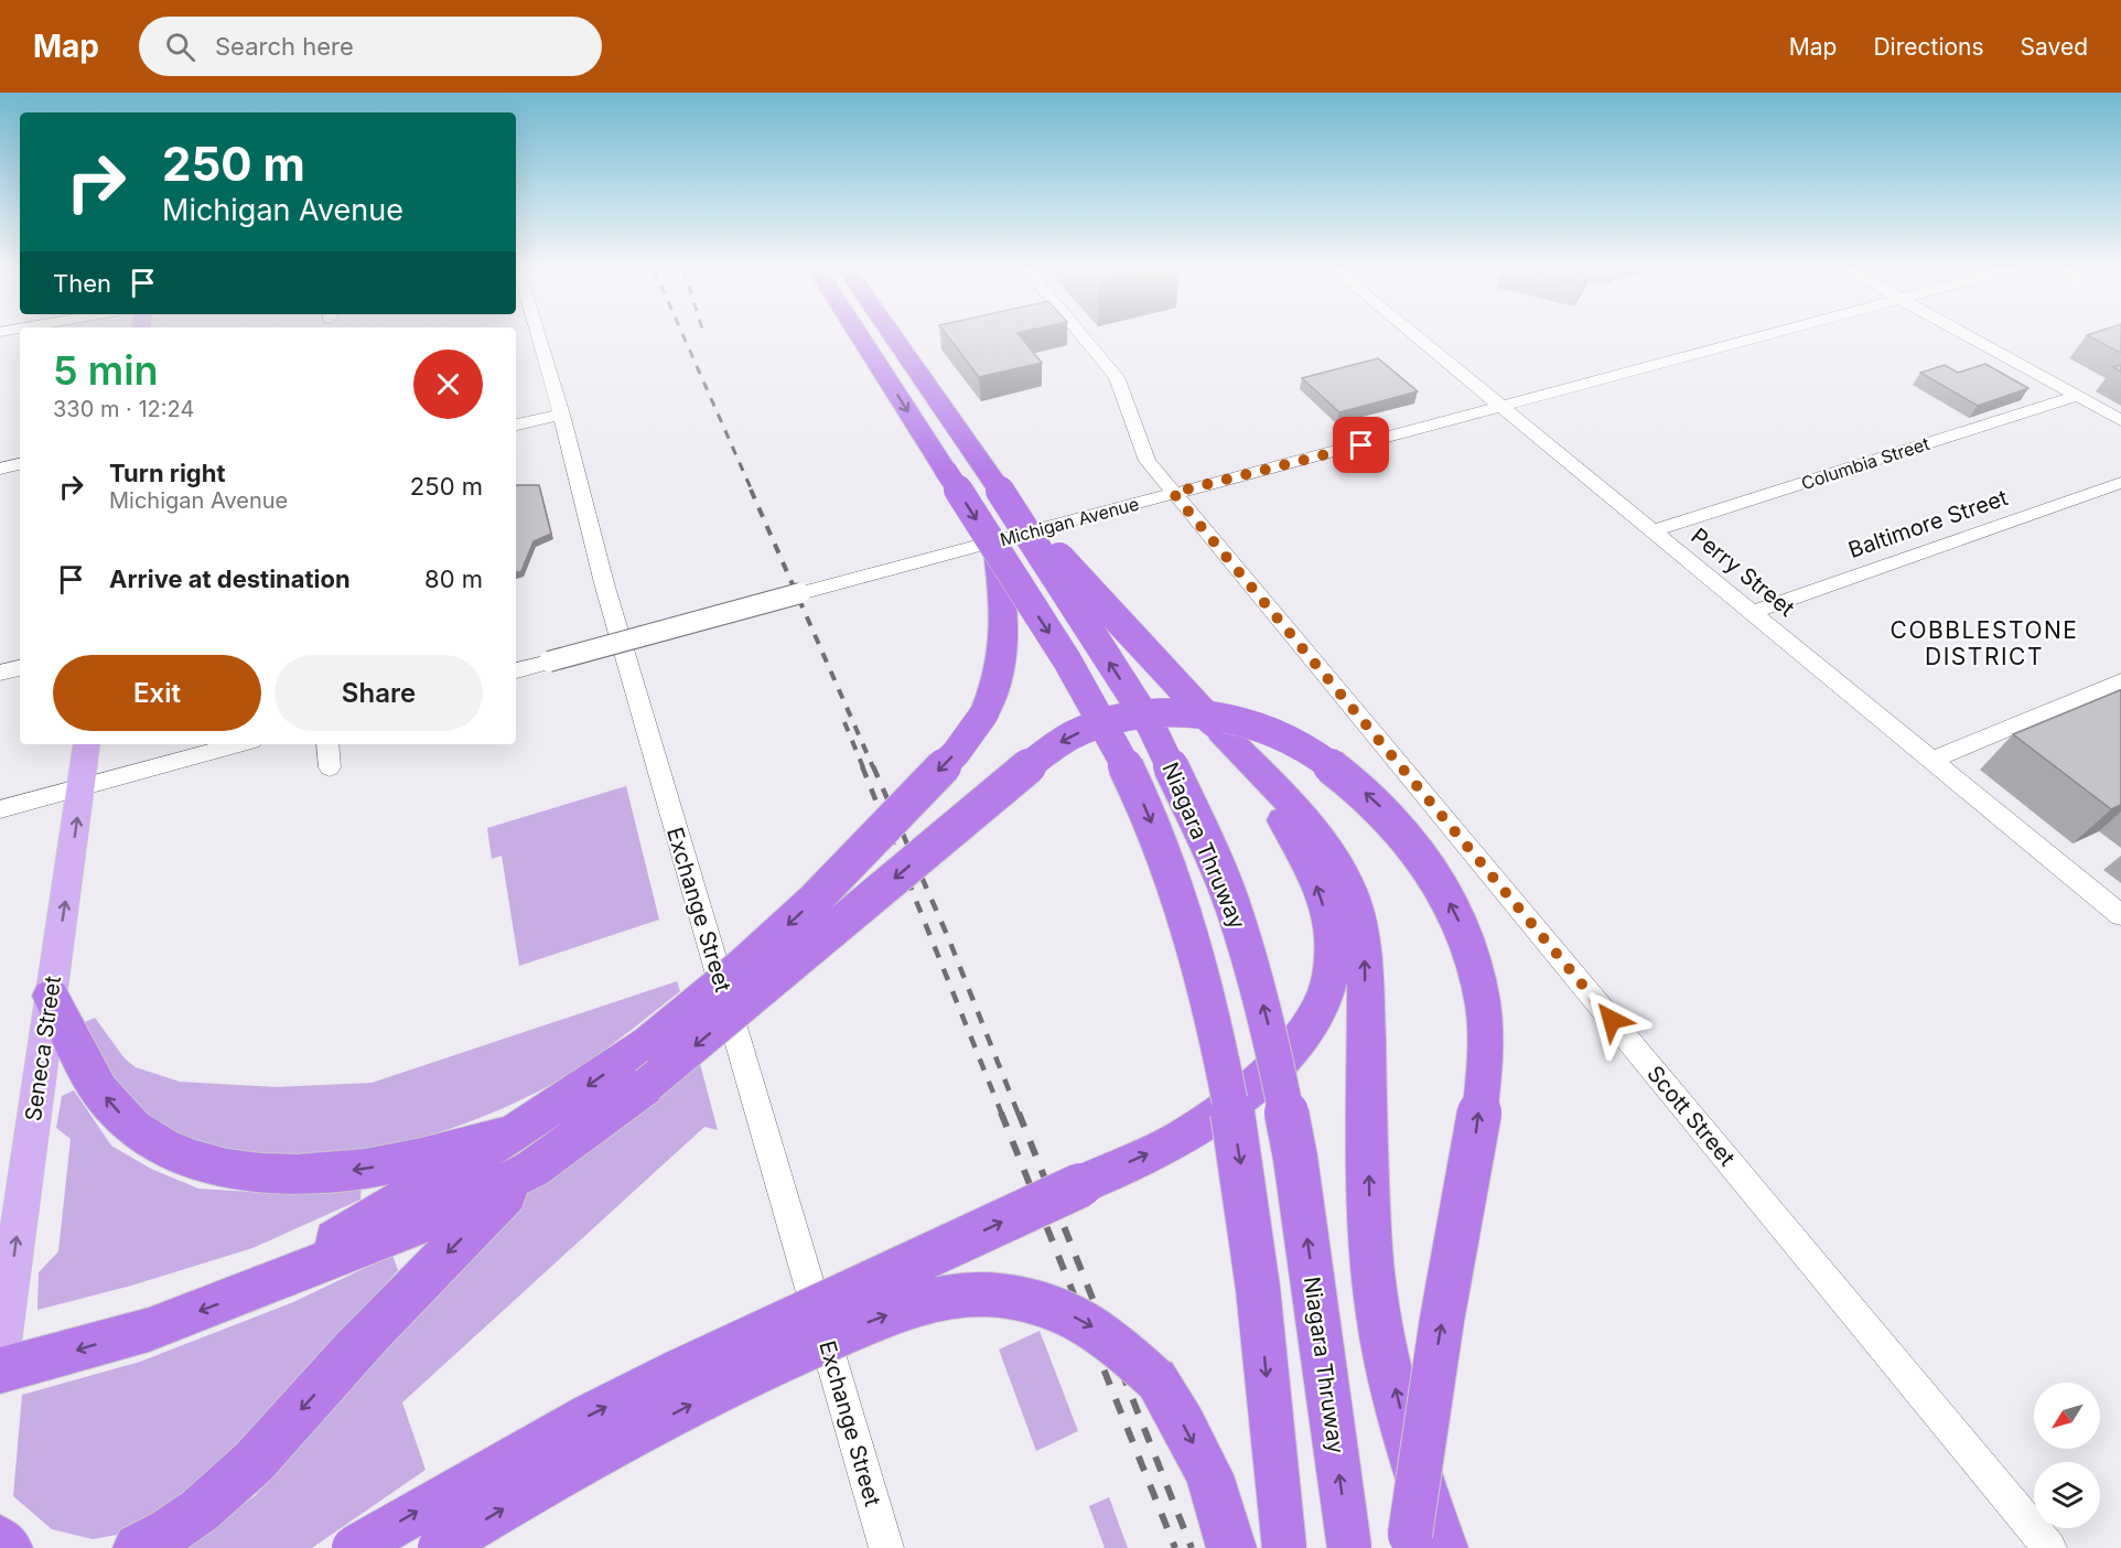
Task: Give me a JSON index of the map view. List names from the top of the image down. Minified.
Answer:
{"streets":{"highway":["Niagara Thruway"],"main road":["Seneca Street"],"street":["Columbia Street","Michigan Avenue","Baltimore Street","Perry Street","Exchange Street","Scott Street"]},"crossings":[["Columbia Street","Perry Street"],["Michigan Avenue","Perry Street"],["Michigan Avenue","Scott Street"],["Baltimore Street","Perry Street"]],"one_way":["Seneca Street"],"districts":["COBBLESTONE DISTRICT"],"north":"bottom left","page":{"header":"Map","search":"Search here","nav":["Map","Directions","Saved"],"turn":["250 m","Michigan Avenue"],"then":"Then","heading":["5 min","330 m · 12:24"],"list":[{"name":"Turn right","note":"Michigan Avenue","value":"250 m"},{"name":"Arrive at destination","value":"80 m"}],"buttons":["Exit","Share"]}}
